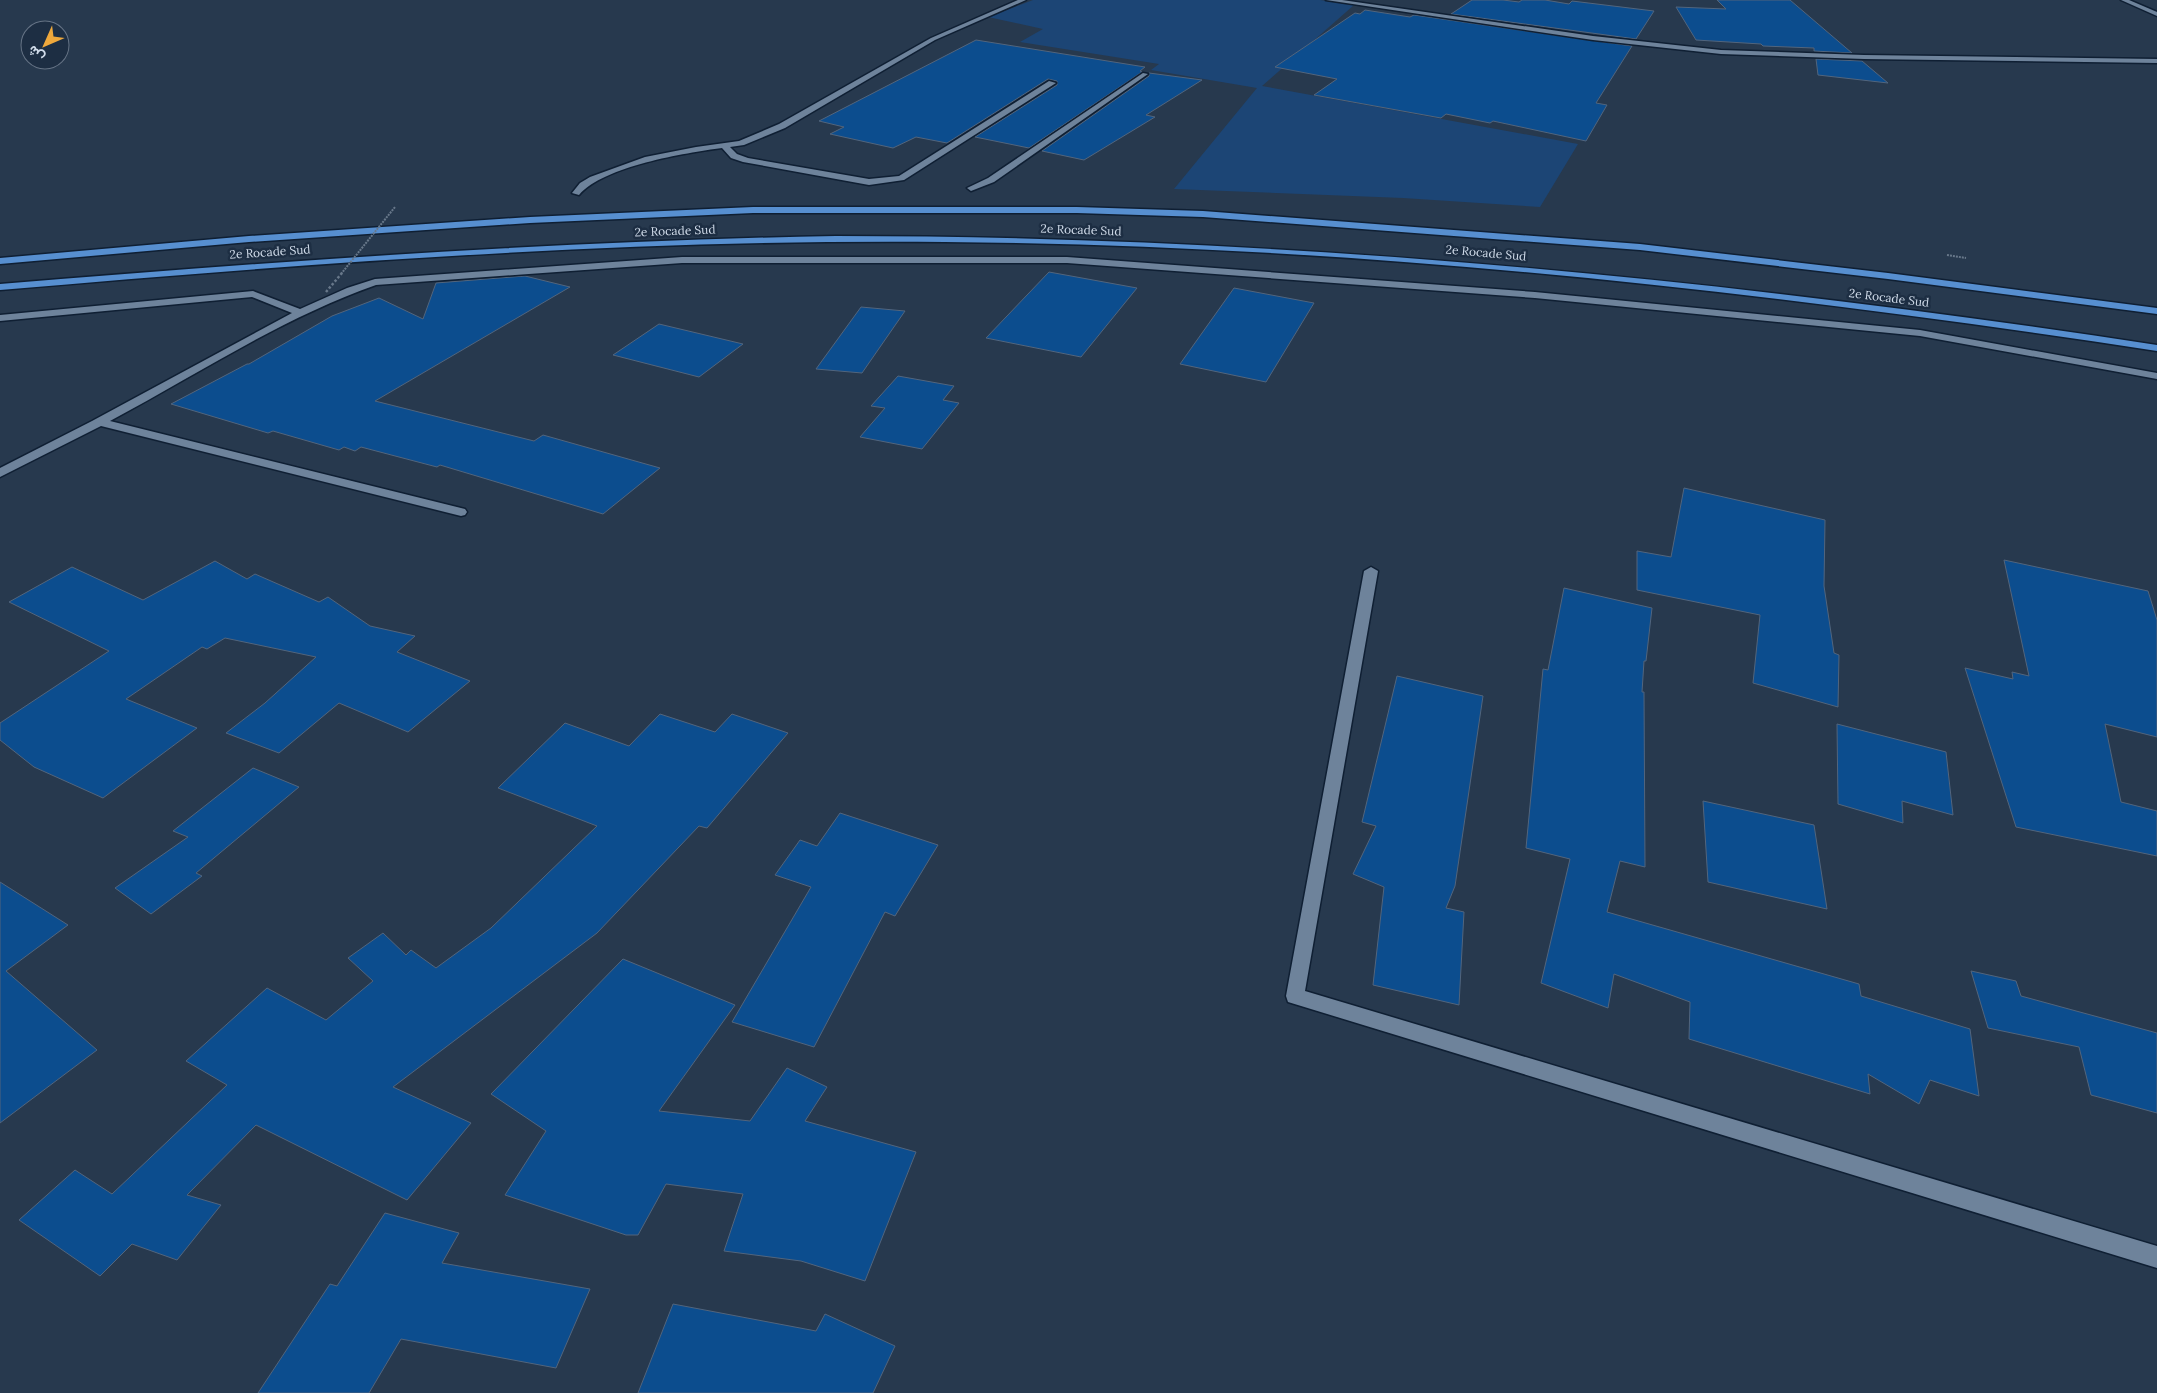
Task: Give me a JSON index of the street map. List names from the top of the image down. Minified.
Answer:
{"streets":{"highway":["2e Rocade Sud"]},"north":"bottom left"}
